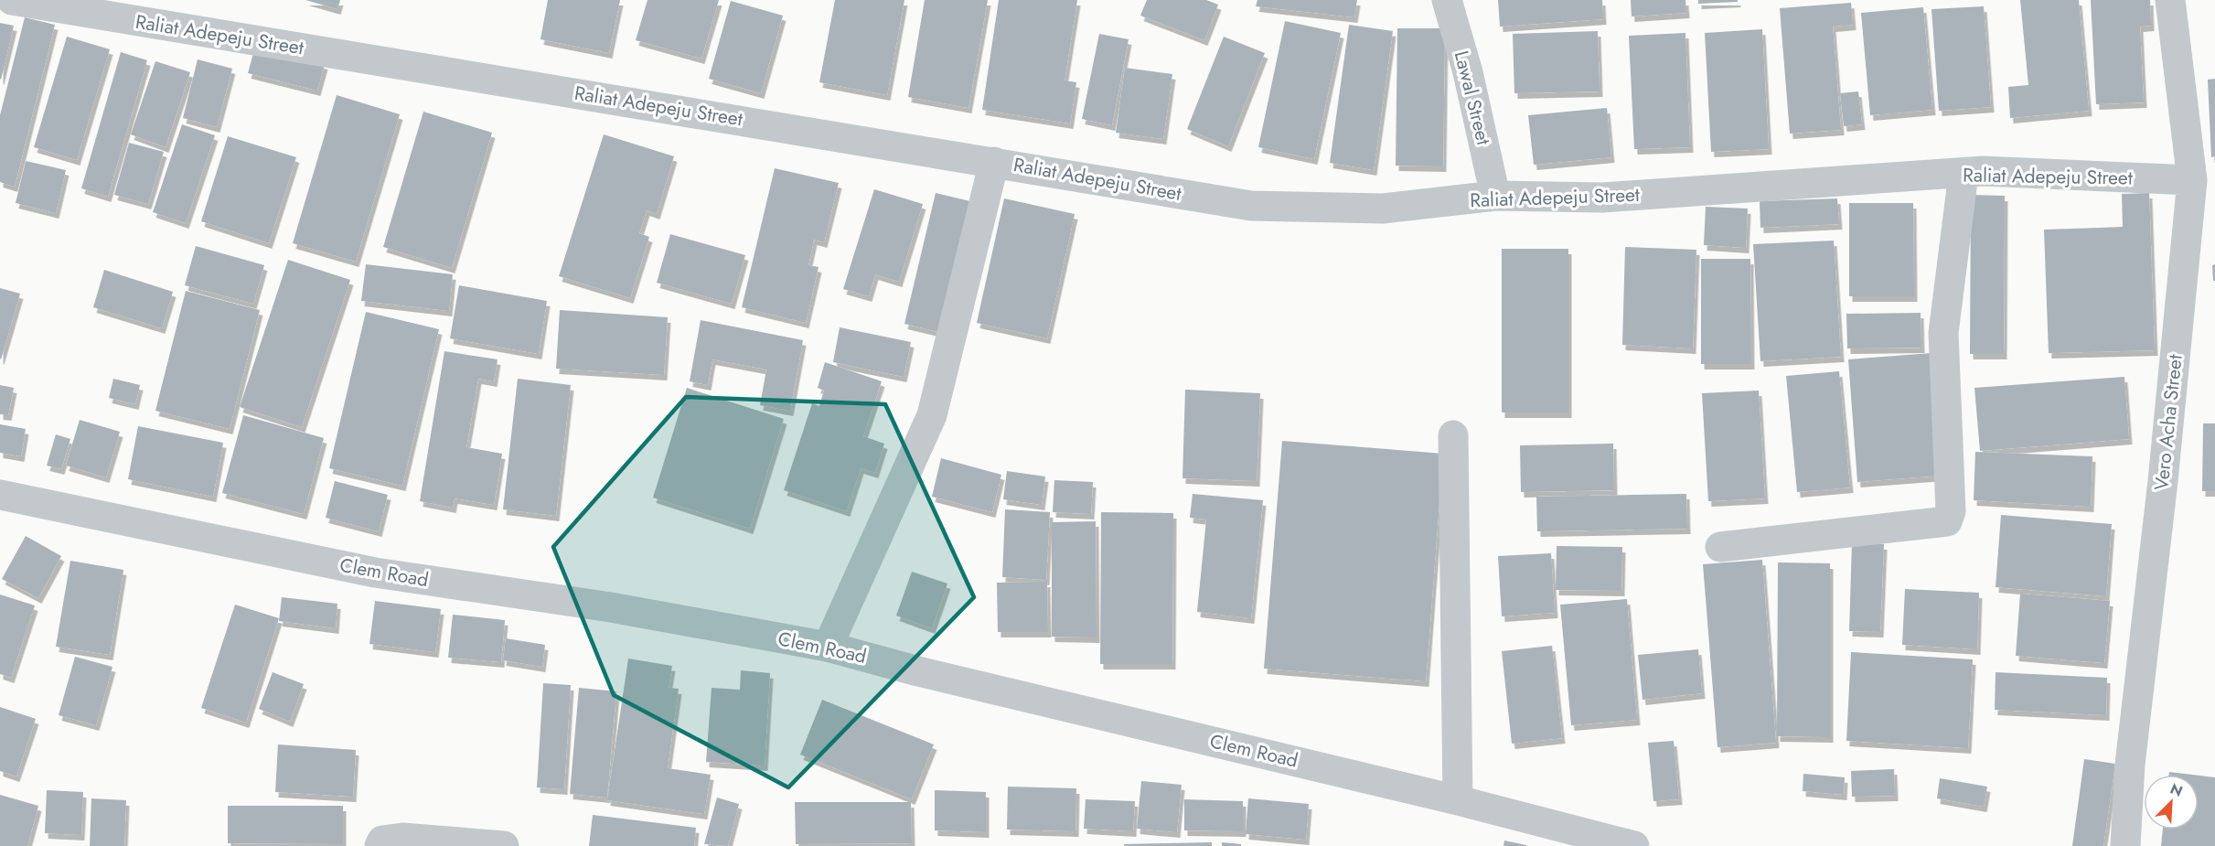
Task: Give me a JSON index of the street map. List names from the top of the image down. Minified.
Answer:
{"streets":{"street":["Raliat Adepeju Street","Lawal Street","Vero Acha Street","Clem Road"]},"crossings":[["Raliat Adepeju Street","Lawal Street"],["Raliat Adepeju Street","Vero Acha Street"]],"north":"top right"}
